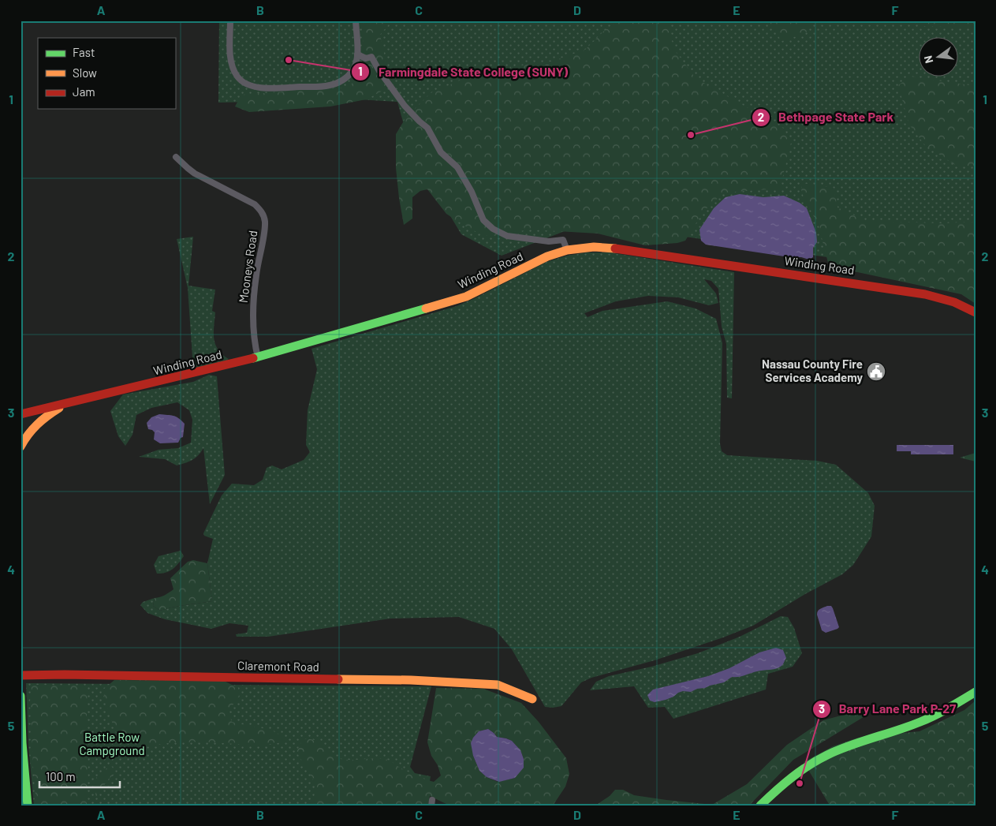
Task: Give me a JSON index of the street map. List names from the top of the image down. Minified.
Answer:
{"streets":{"street":["Winding Road","Mooneys Road","Claremont Road"]},"crossings":[["Winding Road","Mooneys Road"]],"parks":["Battle Row Campground"],"places":{"other":["Farmingdale State College (SUNY)","Bethpage State Park","Barry Lane Park P-27"],"public building":["Nassau County Fire Services Academy"]},"legend":["Fast","Slow","Jam"],"scale_bar":"100 m","north":"left","grid":{"columns":["A","B","C","D","E","F"],"rows":["1","2","3","4","5"]}}
